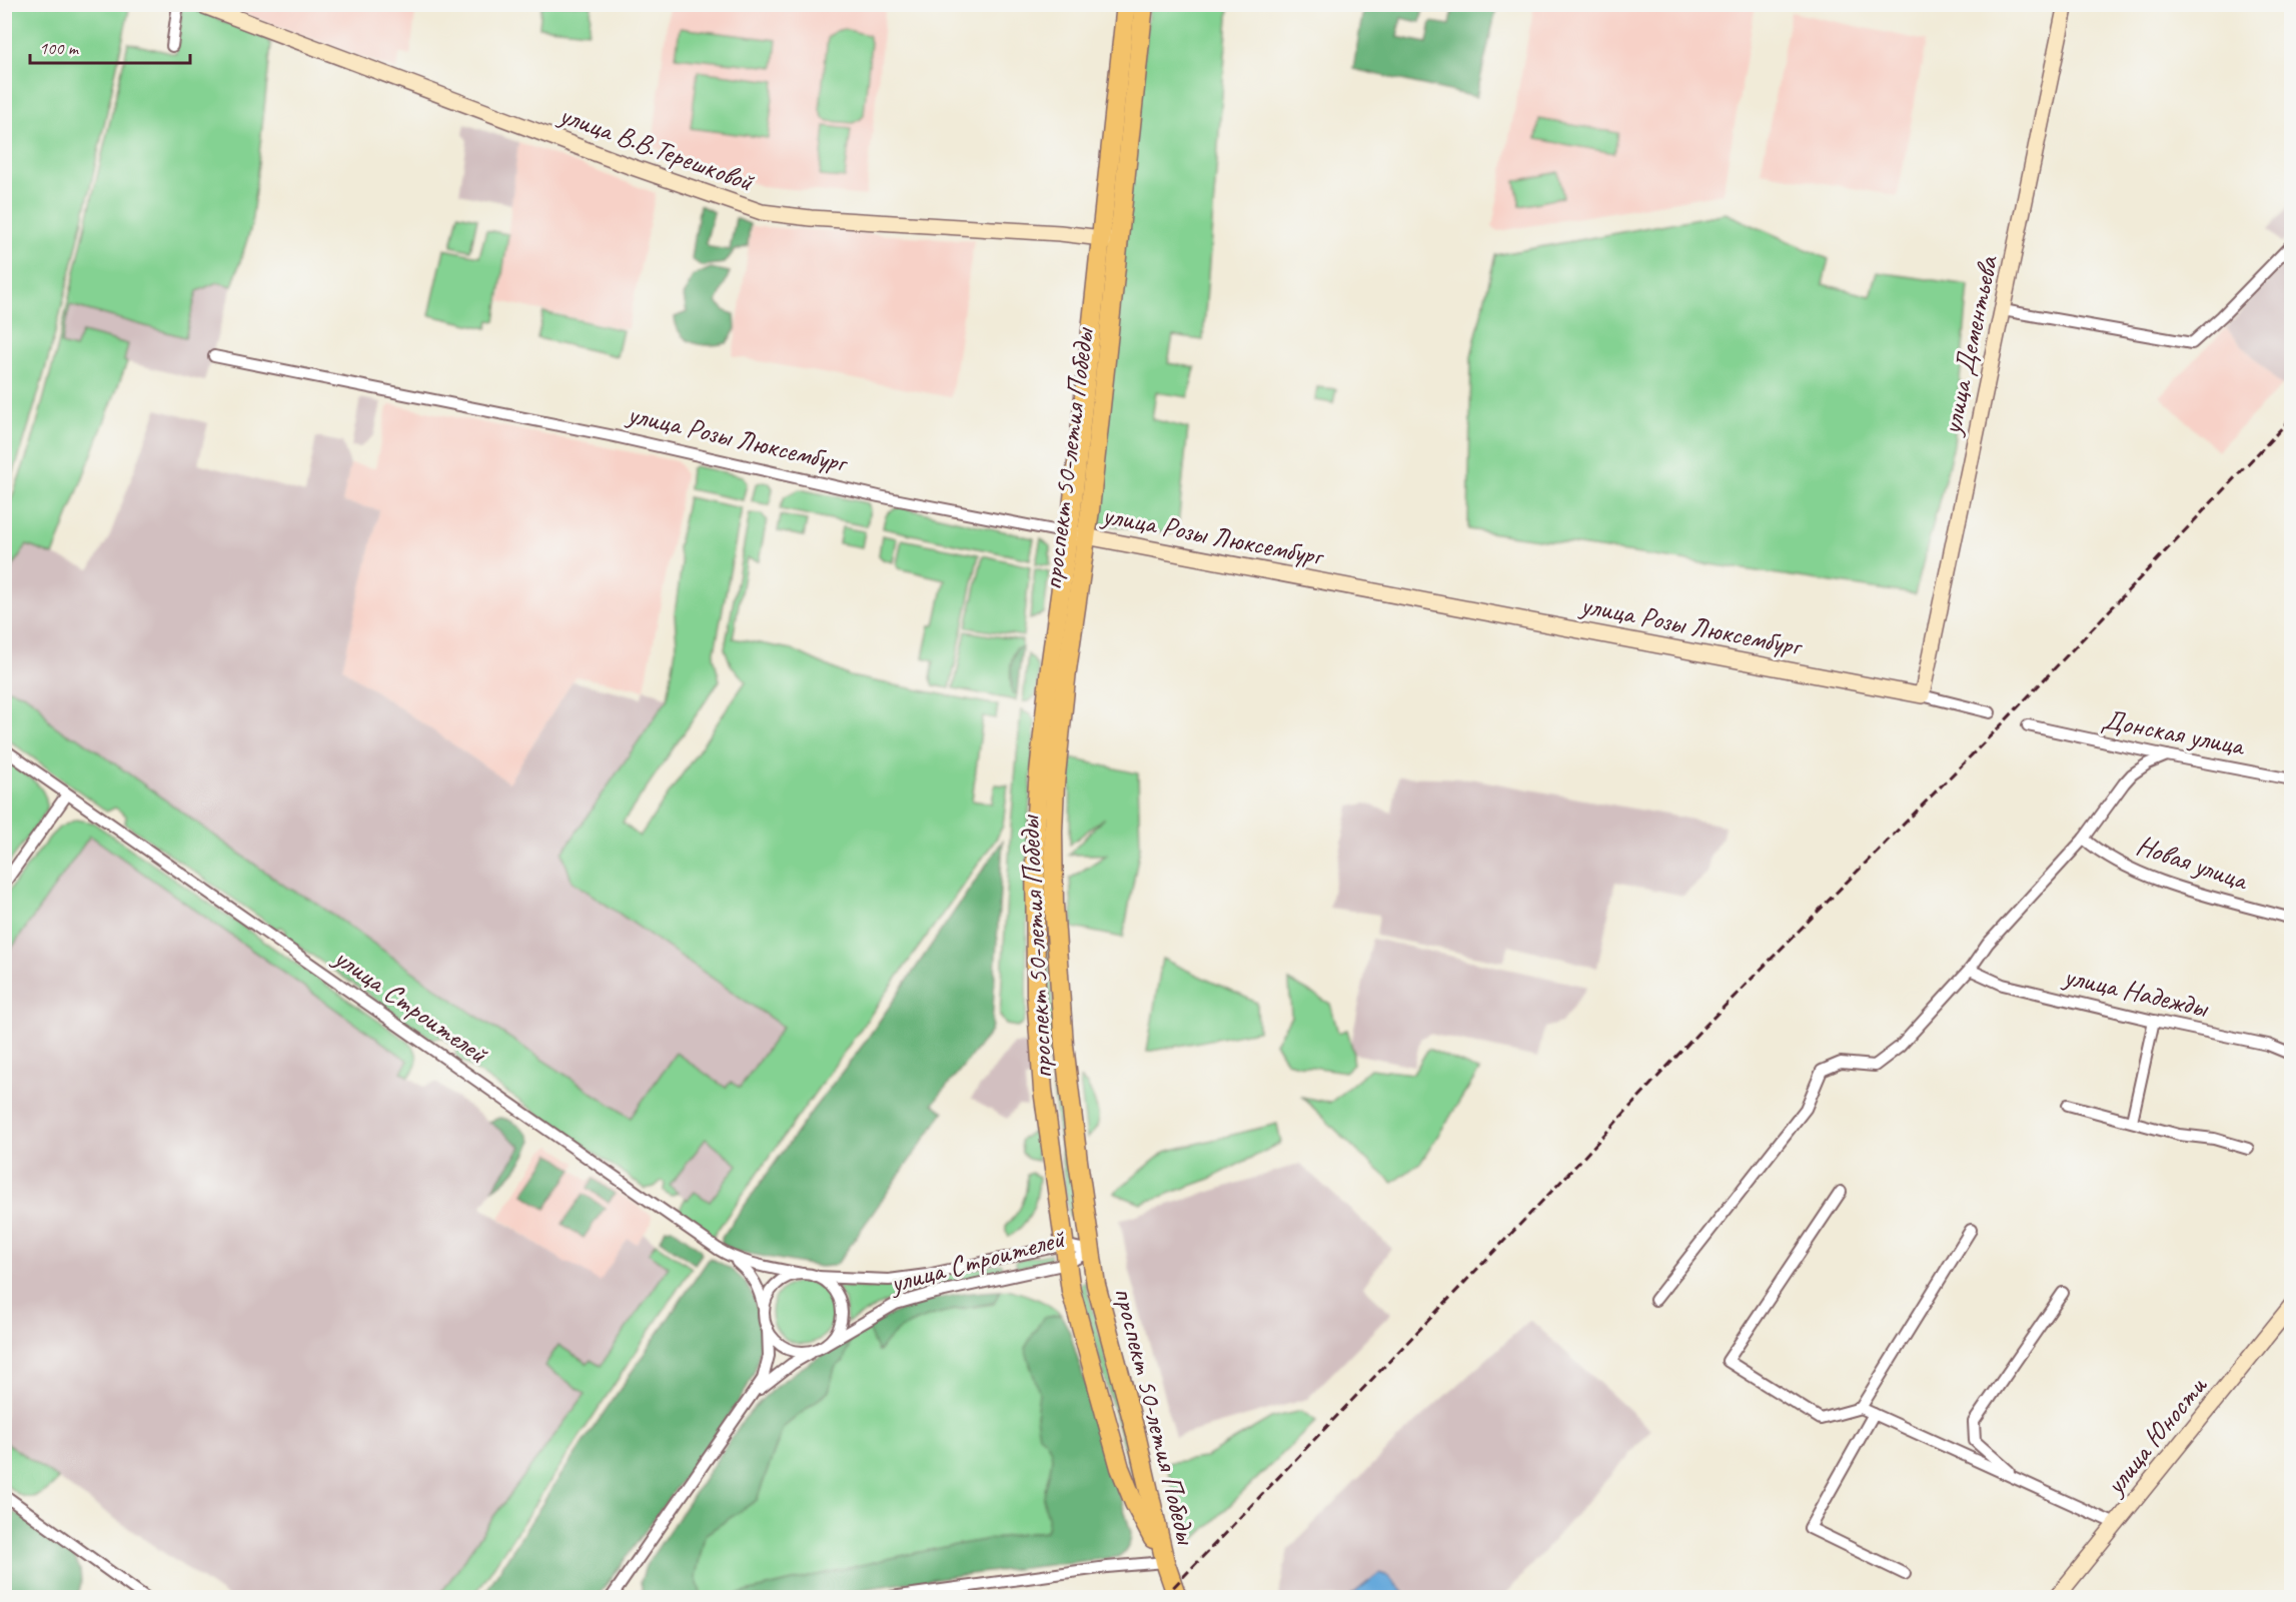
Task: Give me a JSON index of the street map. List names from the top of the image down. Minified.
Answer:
{"streets":{"main road":["проспект 50-летия Победы"],"street":["улица В.В.Терешковой","улица Дементьева","улица Розы Люксембург","Донская улица","Новая улица","улица Надежды","улица Строителей","улица Юности"]},"crossings":[["улица В.В.Терешковой","проспект 50-летия Победы"],["улица Дементьева","улица Розы Люксембург"],["улица Розы Люксембург","проспект 50-летия Победы"],["проспект 50-летия Победы","улица Строителей"]],"scale_bar":"100 m"}
